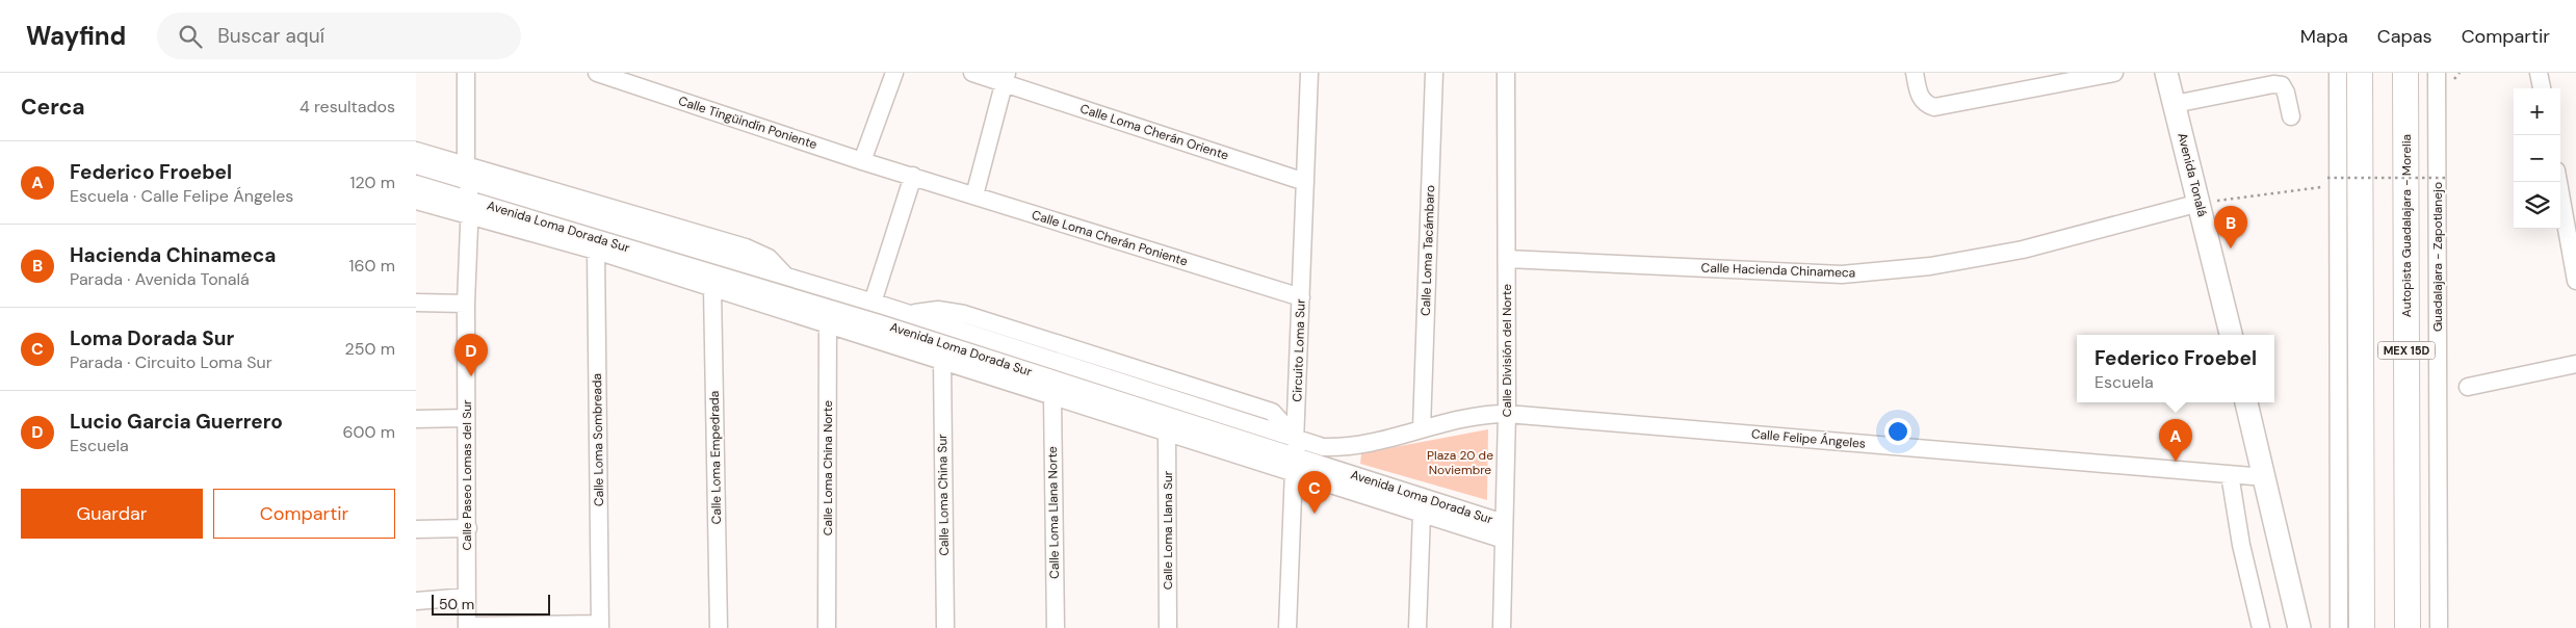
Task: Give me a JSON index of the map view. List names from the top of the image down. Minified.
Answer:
{"streets":{"highway":["Autopista Guadalajara - Morelia","MEX 15D"],"main road":["Avenida Tonalá"],"street":["Calle Tingüindín Poniente","Calle Loma Cherán Oriente","Avenida Loma Dorada Sur","Calle Loma Cherán Poniente","Calle Loma Tacámbaro","Guadalajara - Zapotlanejo","Calle Hacienda Chinameca","Circuito Loma Sur","Calle División del Norte","Calle Felipe Ángeles","Calle Loma Sombreada","Calle Loma Empedrada","Calle Loma China Norte","Calle Paseo Lomas del Sur","Calle Loma China Sur","Calle Loma Llana Norte","Calle Loma Llana Sur"]},"crossings":[["Calle Tingüindín Poniente","Calle Loma Cherán Poniente"],["Calle Loma Cherán Oriente","Circuito Loma Sur"],["Avenida Tonalá","Calle Hacienda Chinameca"],["Avenida Loma Dorada Sur","Calle Loma Tacámbaro"],["Avenida Loma Dorada Sur","Circuito Loma Sur"],["Avenida Loma Dorada Sur","Calle División del Norte"],["Avenida Loma Dorada Sur","Calle Felipe Ángeles"],["Avenida Loma Dorada Sur","Calle Loma Sombreada"],["Avenida Loma Dorada Sur","Calle Loma Empedrada"],["Avenida Loma Dorada Sur","Calle Loma China Norte"],["Avenida Loma Dorada Sur","Calle Paseo Lomas del Sur"],["Avenida Loma Dorada Sur","Calle Loma China Sur"],["Avenida Loma Dorada Sur","Calle Loma Llana Norte"],["Avenida Loma Dorada Sur","Calle Loma Llana Sur"],["Calle Loma Cherán Poniente","Circuito Loma Sur"],["Calle Hacienda Chinameca","Calle División del Norte"],["Calle División del Norte","Calle Felipe Ángeles"]],"parks":["Plaza 20 de Noviembre"],"scale_bar":"50 m","page":{"header":"Wayfind","search":"Buscar aquí","nav":["Mapa","Capas","Compartir"],"heading":["Cerca","4 resultados"],"map_buttons":["+","−"],"list":[{"mark":"A","name":"Federico Froebel","note":"Escuela · Calle Felipe Ángeles","value":"120 m"},{"mark":"B","name":"Hacienda Chinameca","note":"Parada · Avenida Tonalá","value":"160 m"},{"mark":"C","name":"Loma Dorada Sur","note":"Parada · Circuito Loma Sur","value":"250 m"},{"mark":"D","name":"Lucio Garcia Guerrero","note":"Escuela","value":"600 m"}],"pins":["B","D","A","C"],"popup":["Federico Froebel","Escuela"],"buttons":["Guardar","Compartir"],"scale":"50 m"}}
